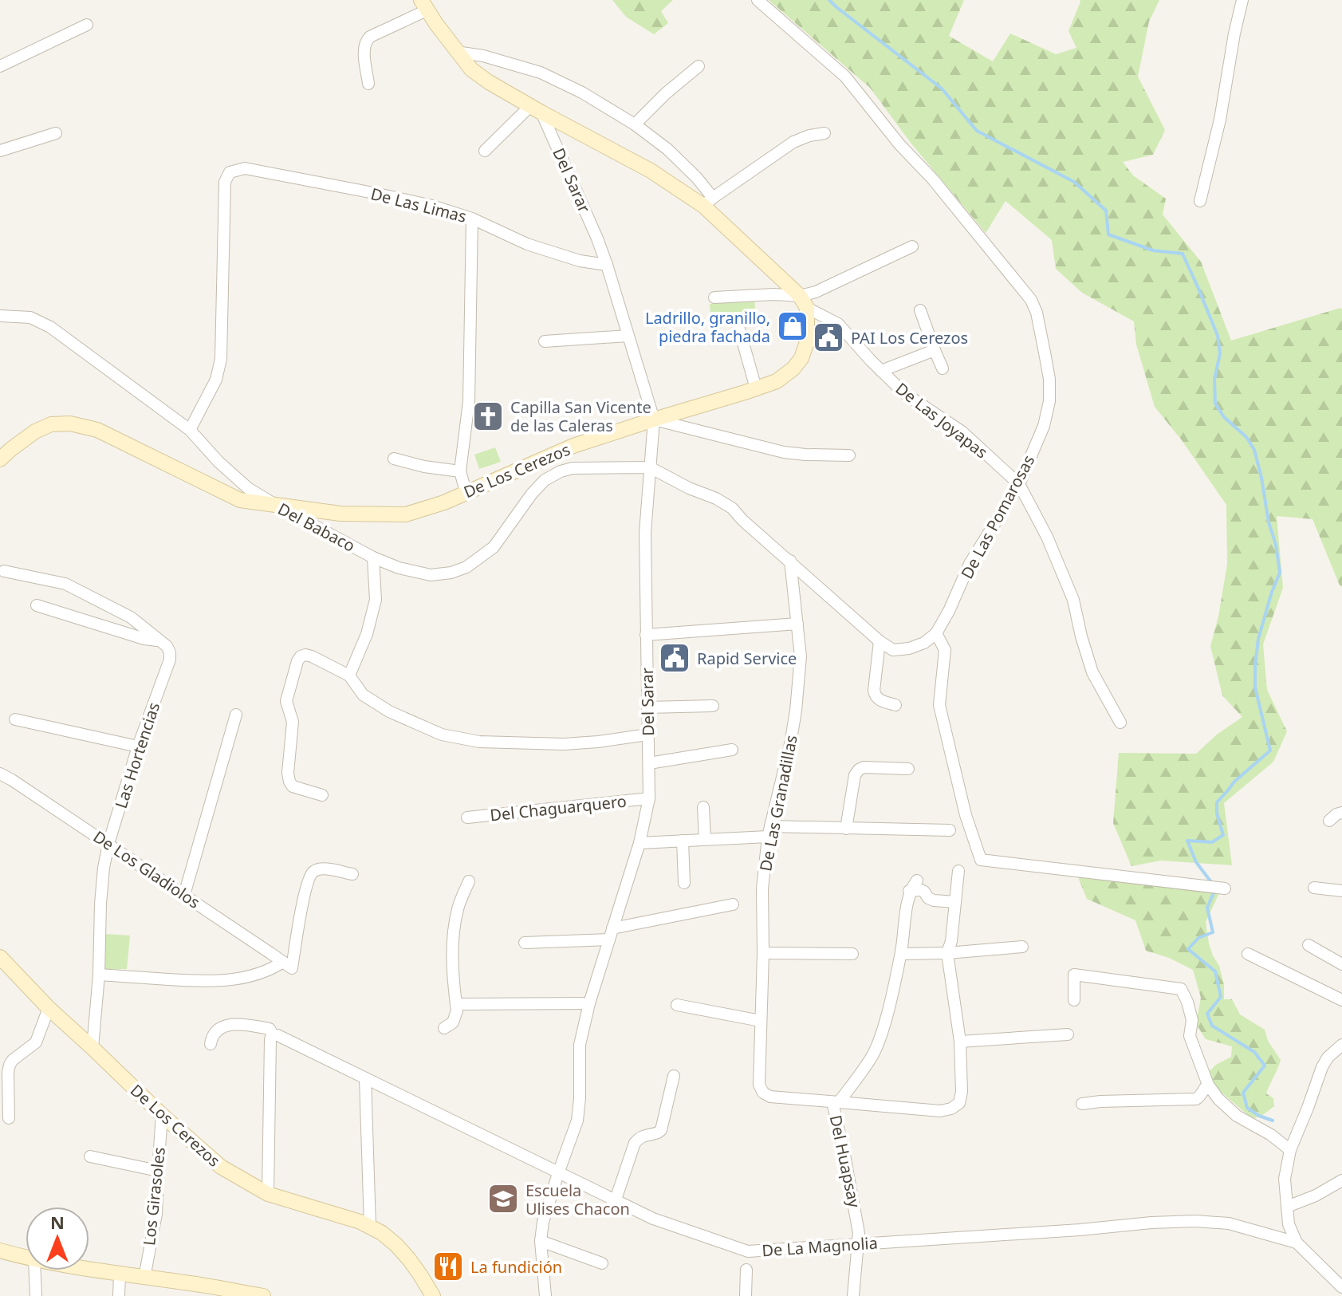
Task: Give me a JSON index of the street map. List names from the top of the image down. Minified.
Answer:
{"streets":{"street":["Del Sarar","De Las Limas","De Las Joyapas","De Los Cerezos","De Las Pomarosas","Del Babaco","Las Hortencias","De Las Granadillas","Del Chaguarquero","De Los Gladiolos","Del Huapsay","Los Girasoles","De La Magnolia"]},"crossings":[["Del Sarar","De Las Limas"],["Del Sarar","De Los Cerezos"],["Del Sarar","Del Babaco"],["Del Sarar","Del Chaguarquero"],["Del Sarar","De La Magnolia"],["De Las Limas","Del Babaco"],["De Las Joyapas","De Los Cerezos"],["De Las Joyapas","De Las Pomarosas"],["De Los Cerezos","Del Babaco"],["De Los Cerezos","Las Hortencias"],["De Los Cerezos","Los Girasoles"],["Las Hortencias","De Los Gladiolos"],["De Las Granadillas","Del Huapsay"],["Del Huapsay","De La Magnolia"]],"places":{"shop":["Ladrillo, granillo, piedra fachada"],"public building":["PAI Los Cerezos","Rapid Service"],"church":["Capilla San Vicente de las Caleras"],"school or university":["Escuela Ulises Chacon"],"restaurant":["La fundición"]},"north":"top"}
